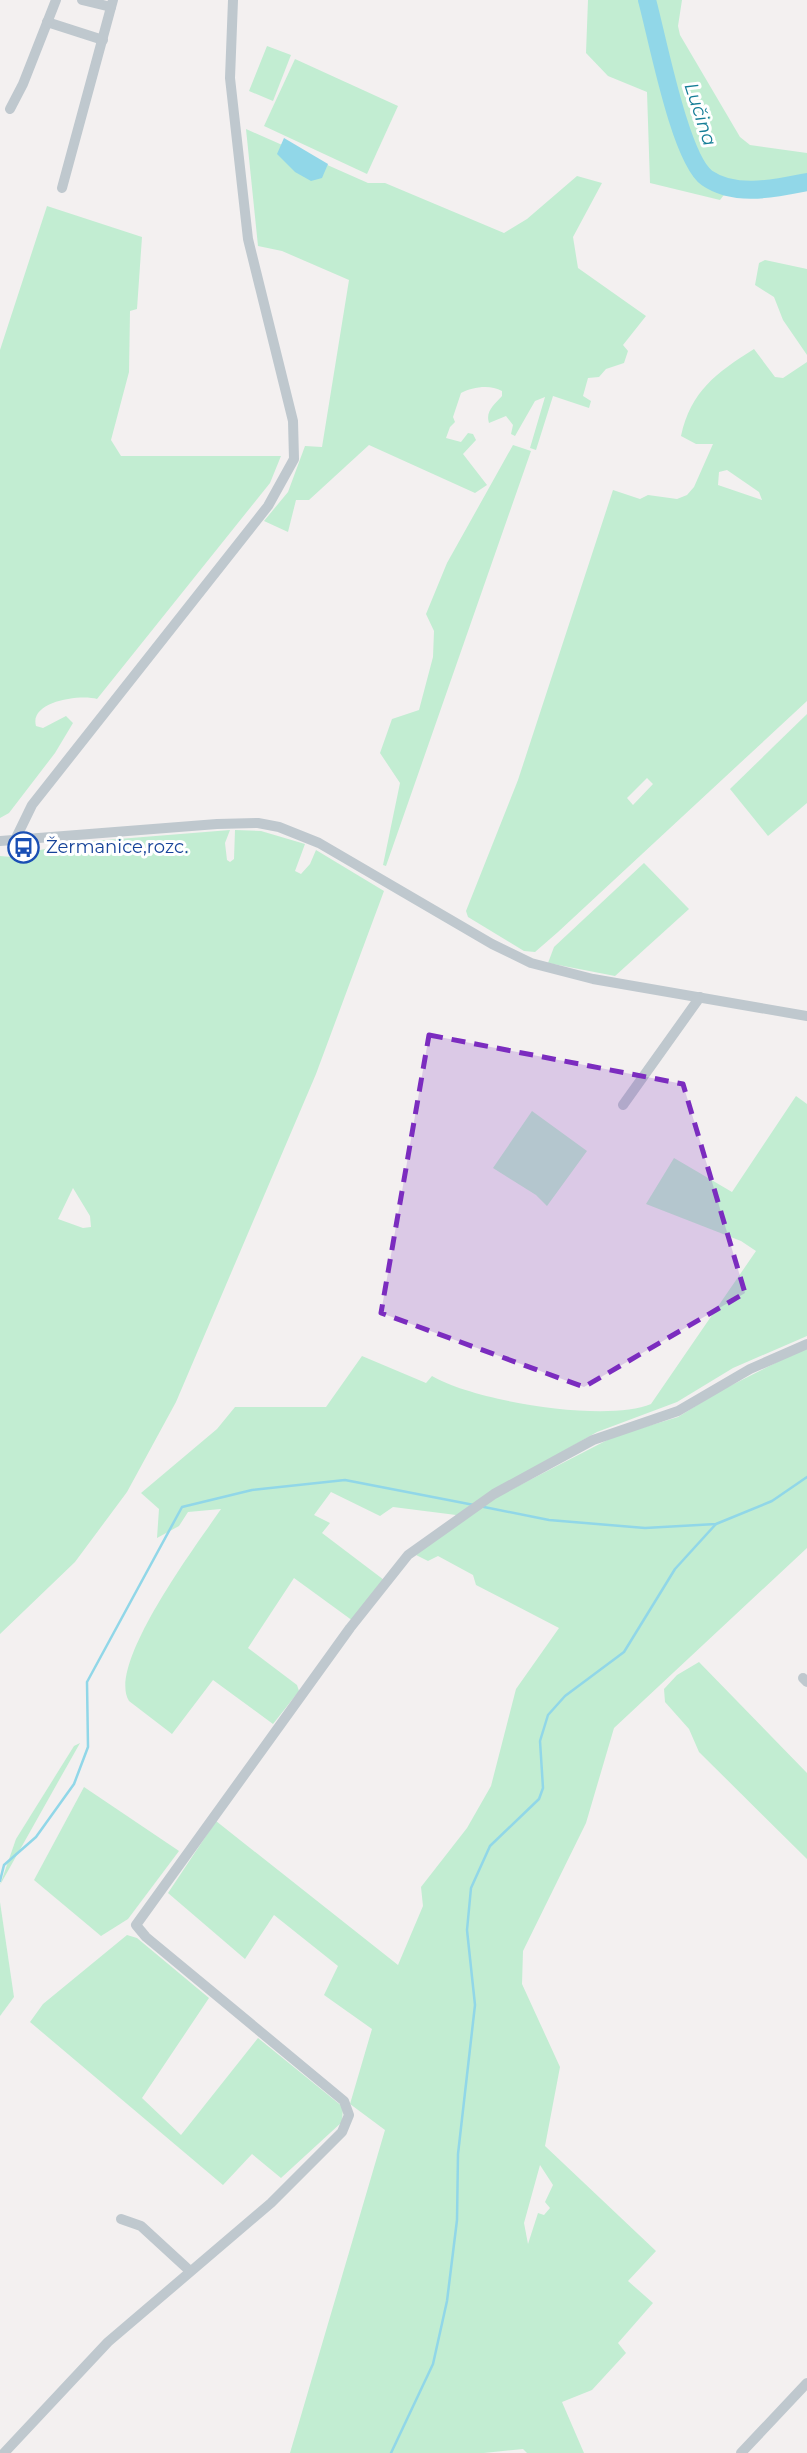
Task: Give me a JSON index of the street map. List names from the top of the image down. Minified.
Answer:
{"water":["Lučina"],"places":{"bus stop":["Žermanice,rozc."]}}
